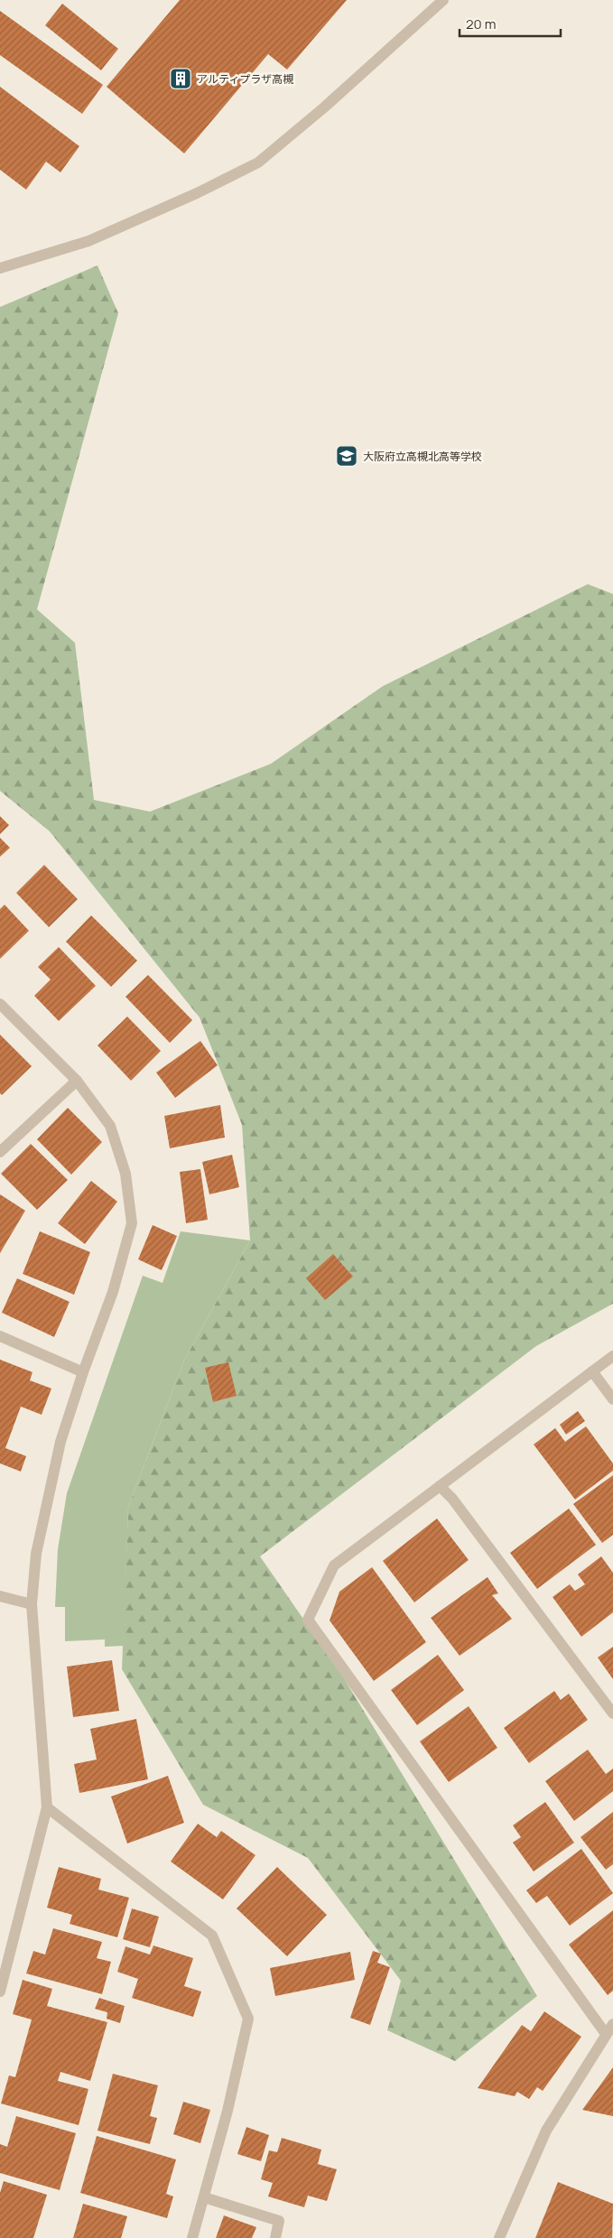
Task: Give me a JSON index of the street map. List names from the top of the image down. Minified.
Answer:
{"places":{"building":["アルティプラザ高槻"],"school or university":["大阪府立高槻北高等学校"]},"scale_bar":"20 m"}
